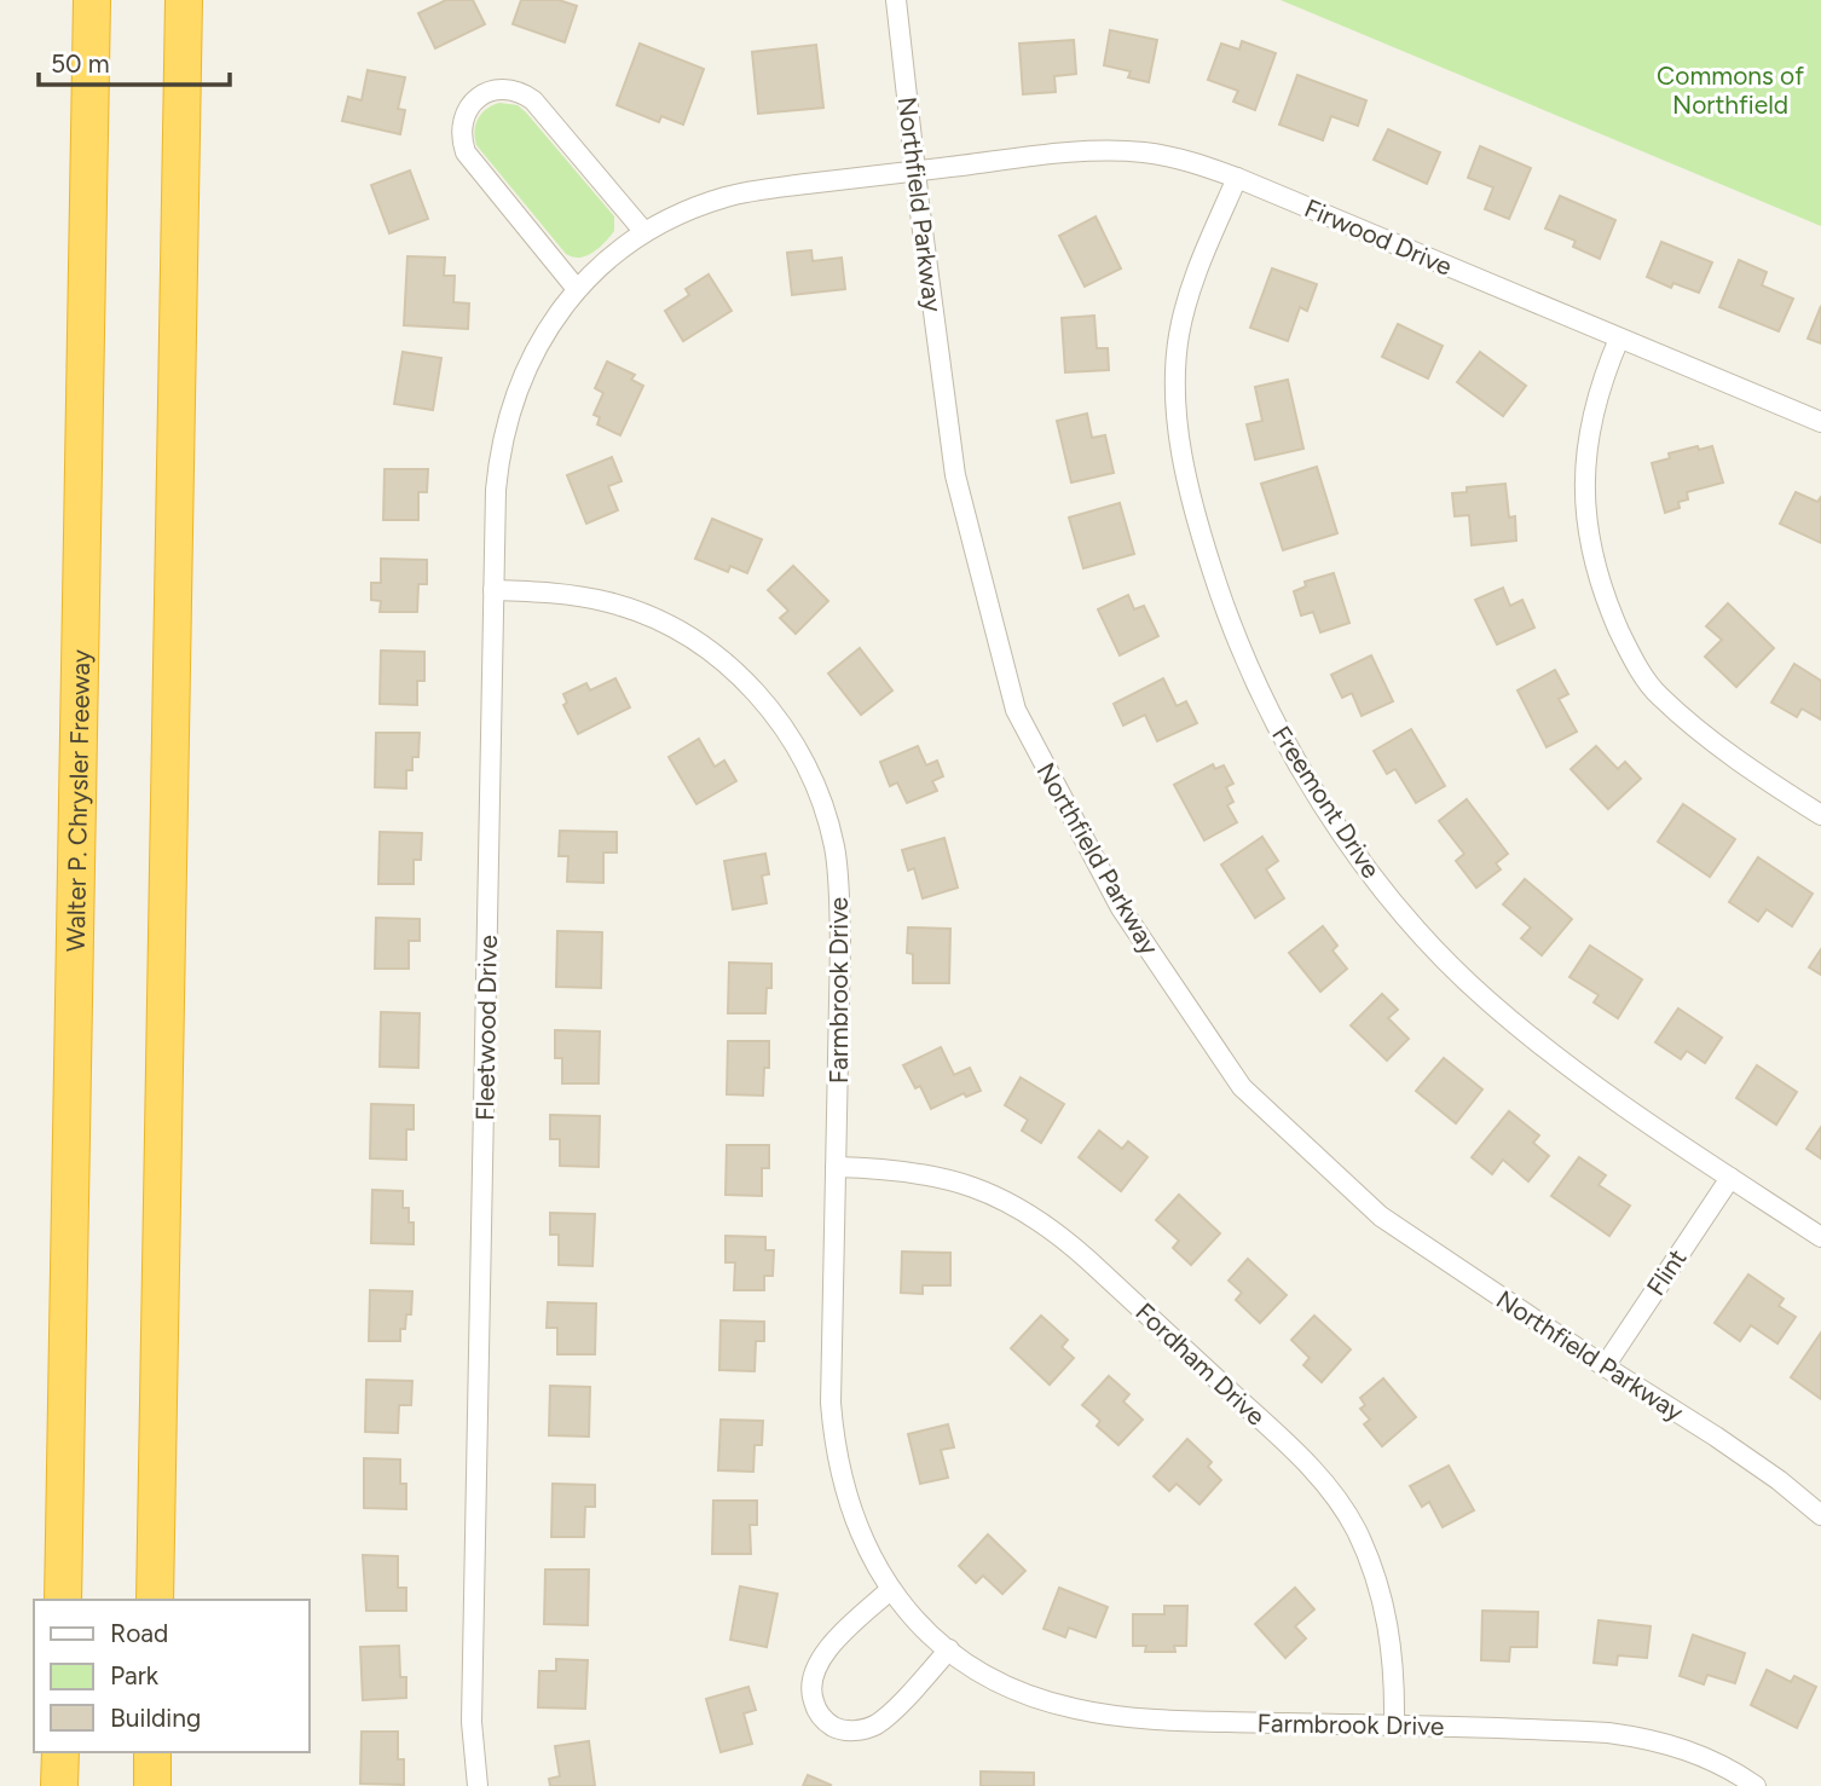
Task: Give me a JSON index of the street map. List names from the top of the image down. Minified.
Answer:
{"streets":{"highway":["Walter P. Chrysler Freeway"],"street":["Northfield Parkway","Firwood Drive","Freemont Drive","Farmbrook Drive","Fleetwood Drive","Flint","Fordham Drive"]},"crossings":[["Northfield Parkway","Firwood Drive"],["Northfield Parkway","Fleetwood Drive"],["Northfield Parkway","Flint"],["Firwood Drive","Freemont Drive"],["Firwood Drive","Fleetwood Drive"],["Freemont Drive","Flint"],["Farmbrook Drive","Fleetwood Drive"],["Farmbrook Drive","Fordham Drive"]],"parks":["Commons of Northfield"],"legend":["Road","Park","Building"],"scale_bar":"50 m"}
